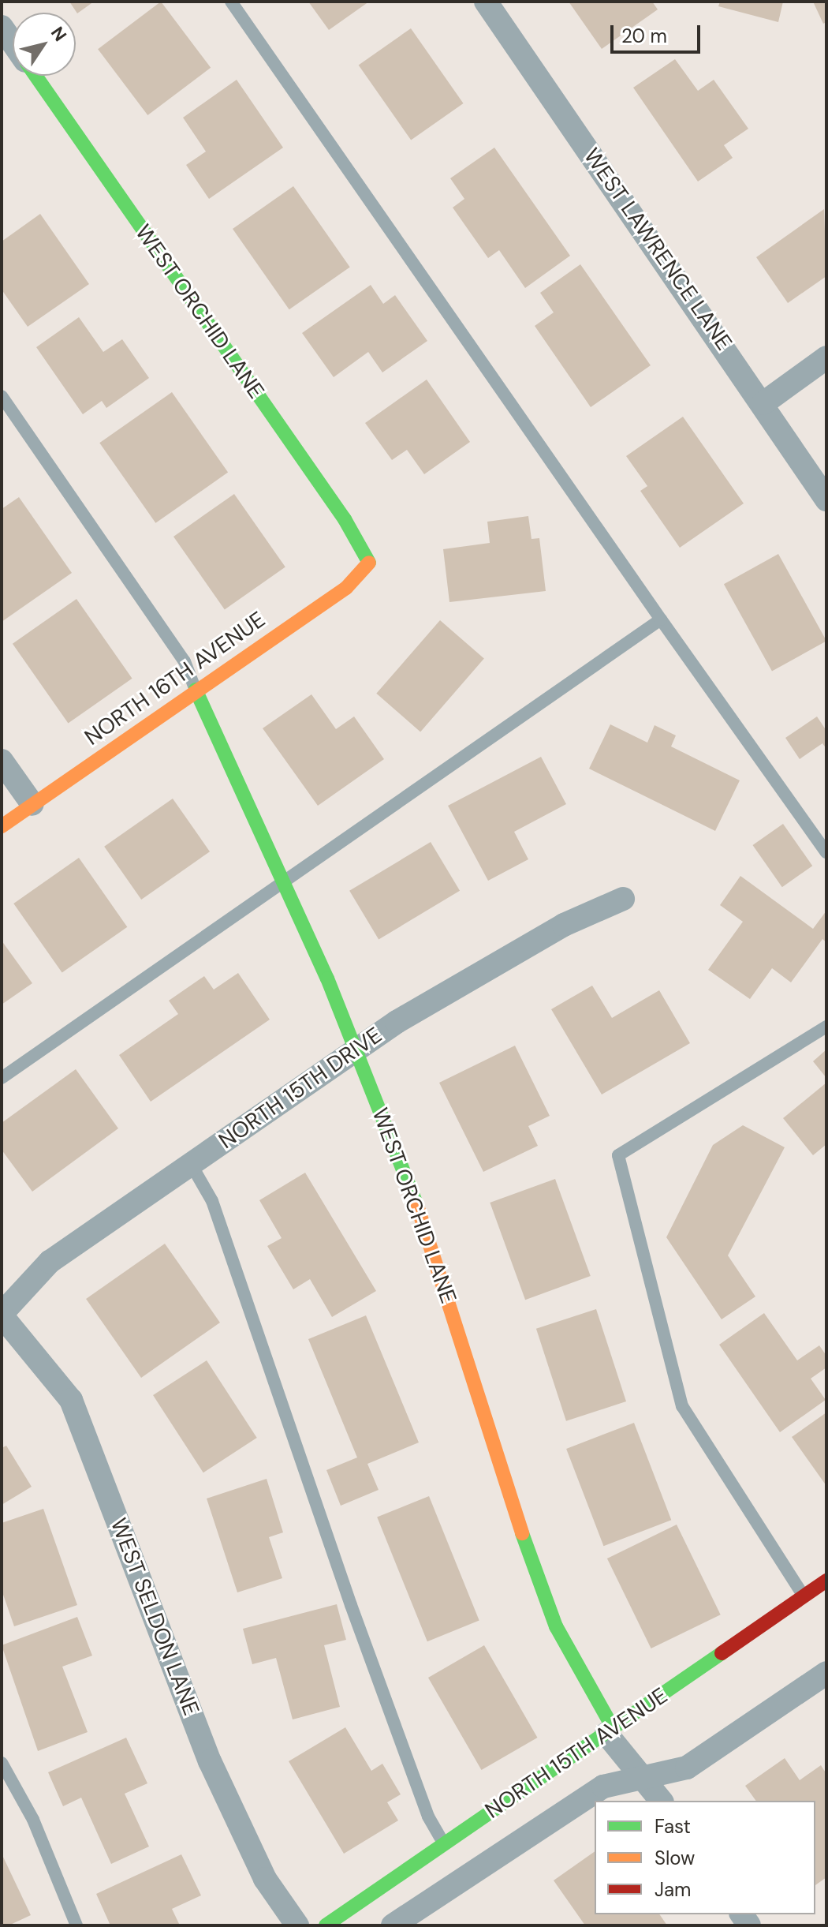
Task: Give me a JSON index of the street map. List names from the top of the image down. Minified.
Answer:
{"streets":{"street":["WEST LAWRENCE LANE","WEST ORCHID LANE","NORTH 16TH AVENUE","NORTH 15TH DRIVE","WEST SELDON LANE","NORTH 15TH AVENUE"]},"crossings":[["WEST ORCHID LANE","NORTH 16TH AVENUE"],["WEST ORCHID LANE","NORTH 15TH DRIVE"],["WEST ORCHID LANE","NORTH 15TH AVENUE"],["NORTH 15TH DRIVE","WEST SELDON LANE"]],"legend":["Fast","Slow","Jam"],"scale_bar":"20 m","north":"top right"}
